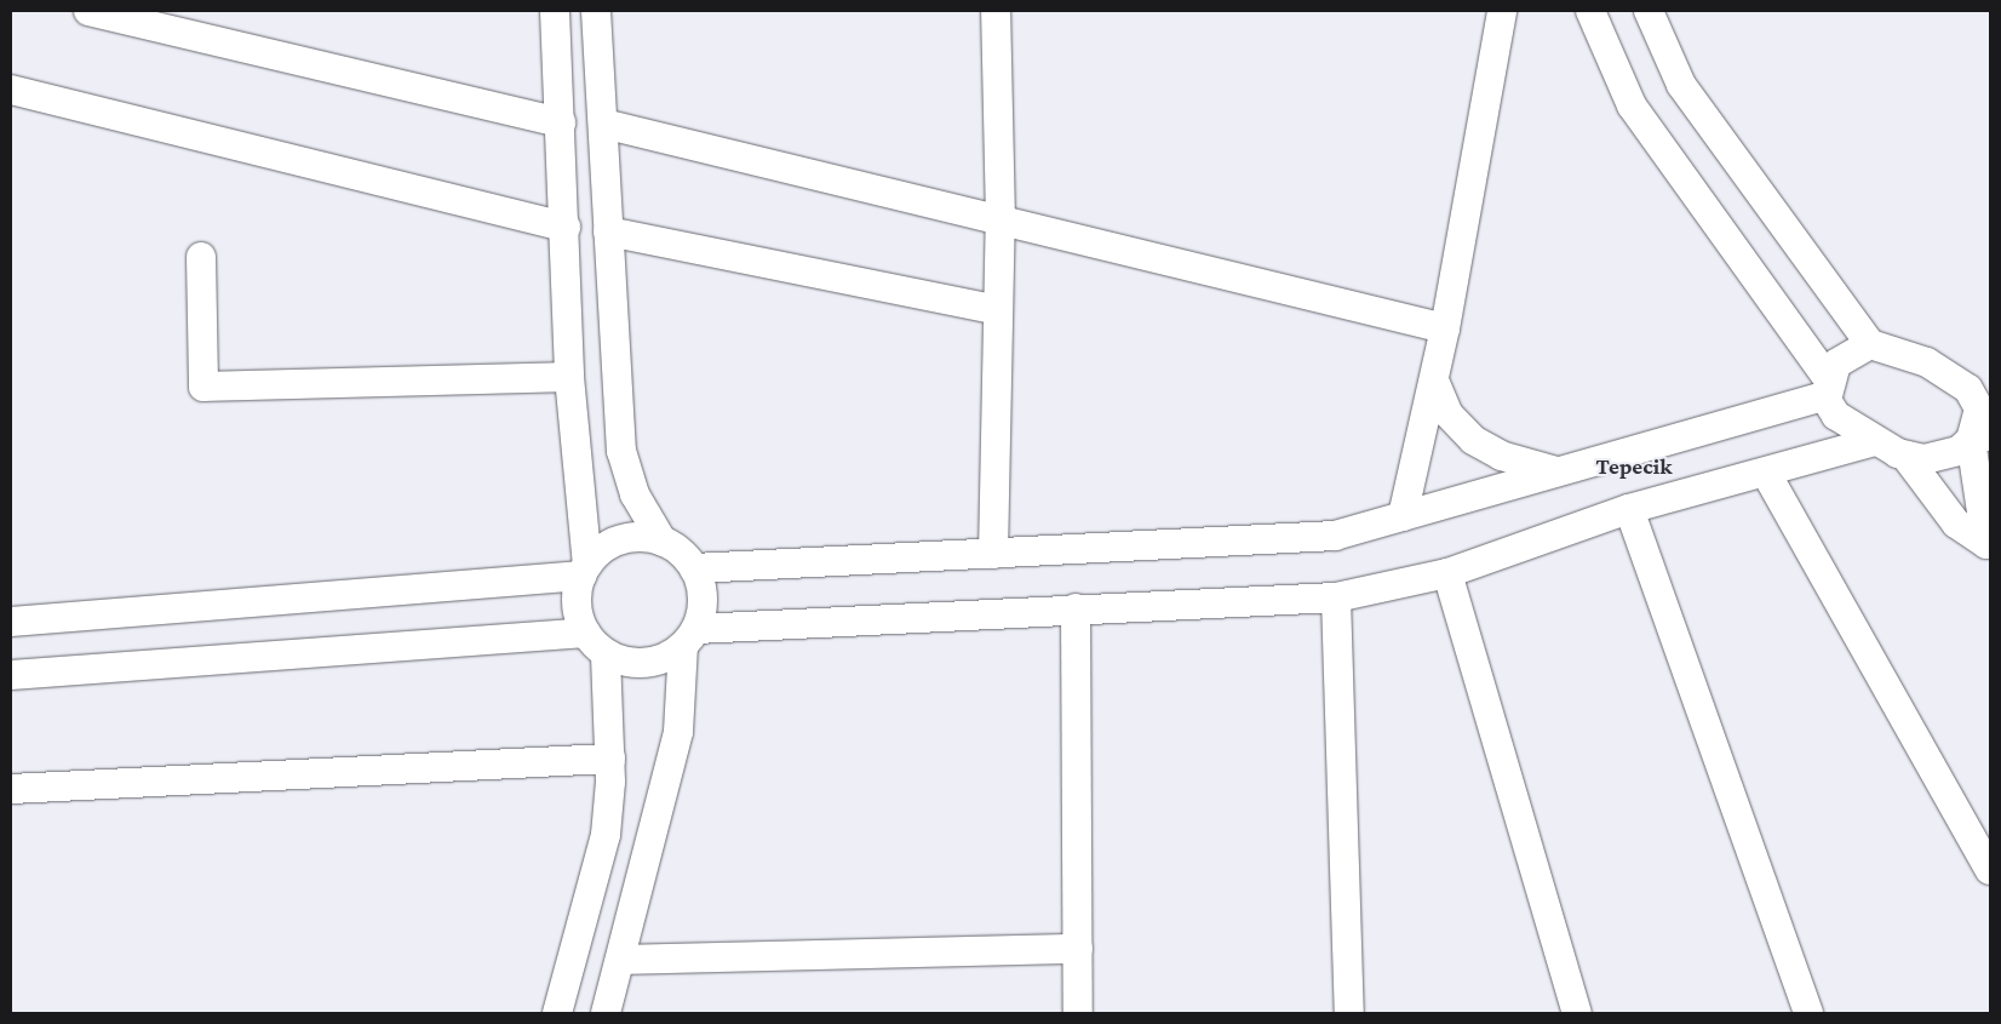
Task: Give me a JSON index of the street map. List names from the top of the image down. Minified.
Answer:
{"districts":["Tepecik"]}
